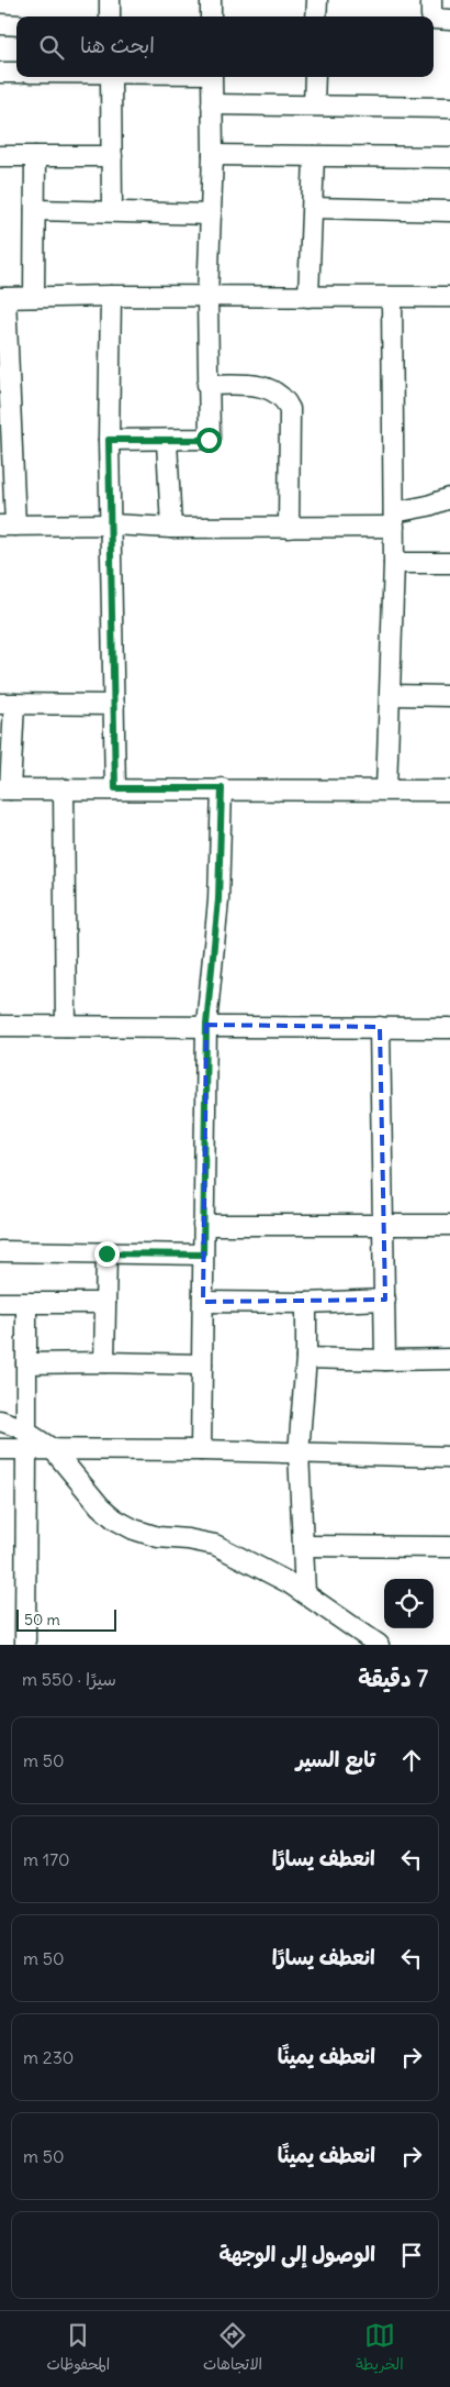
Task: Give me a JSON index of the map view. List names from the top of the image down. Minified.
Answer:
{"scale_bar":"50 m","page":{"search":"ابحث هنا","scale":"50 m","heading":["7 دقيقة","سيرًا · 550 m"],"list":[["تابع السير","50 m"],["انعطف يسارًا","170 m"],["انعطف يسارًا","50 m"],["انعطف يمينًا","230 m"],["انعطف يمينًا","50 m"],"الوصول إلى الوجهة"],"nav":["الخريطة","الاتجاهات","المحفوظات"]}}
